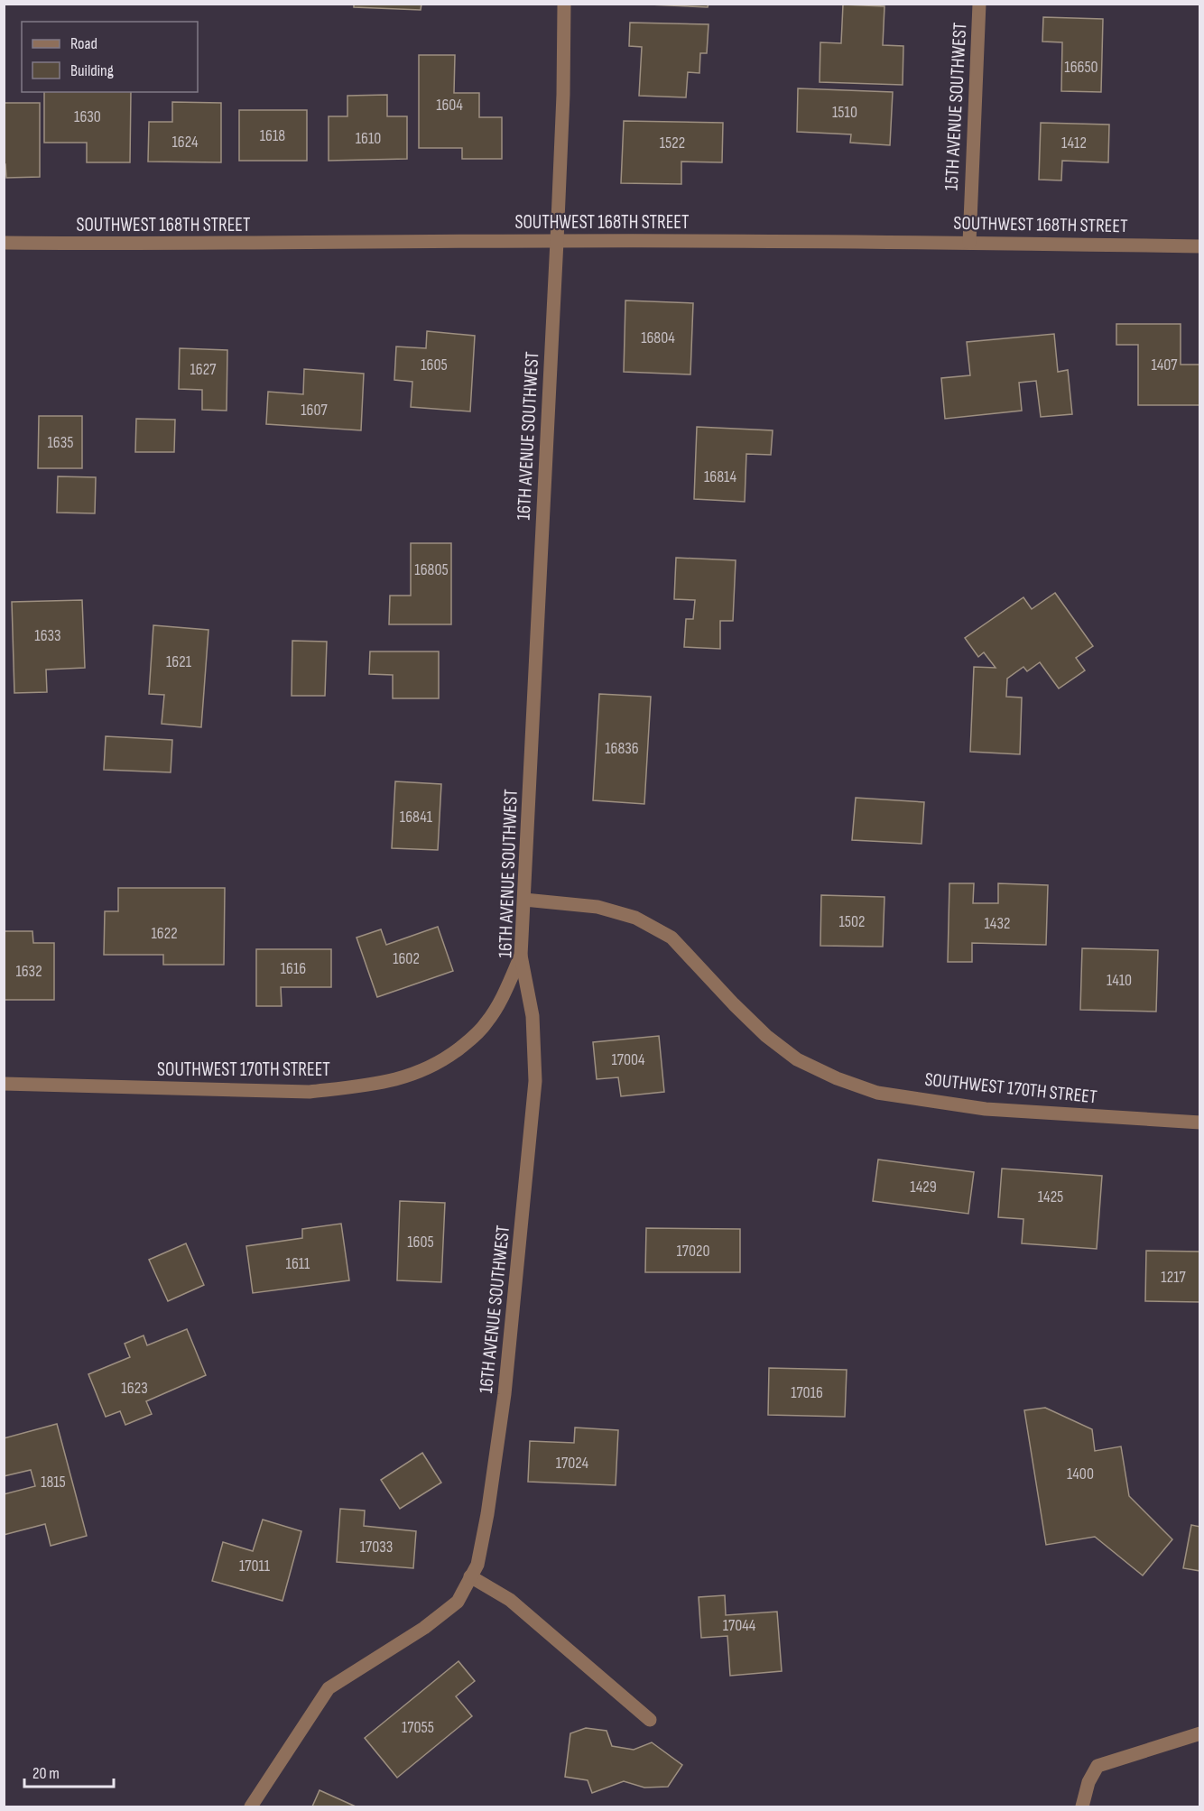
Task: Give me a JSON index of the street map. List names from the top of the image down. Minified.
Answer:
{"streets":{"street":["15TH AVENUE SOUTHWEST","SOUTHWEST 168TH STREET","16TH AVENUE SOUTHWEST","SOUTHWEST 170TH STREET"]},"crossings":[["15TH AVENUE SOUTHWEST","SOUTHWEST 168TH STREET"],["SOUTHWEST 168TH STREET","16TH AVENUE SOUTHWEST"],["16TH AVENUE SOUTHWEST","SOUTHWEST 170TH STREET"]],"house_numbers":["16650","1604","1510","1630","1618","1610","1624","1522","1412","16804","1605","1407","1627","1607","1635","16814","16805","1633","1621","16836","16841","1502","1432","1622","1602","1616","1632","1410","17004","1429","1425","1605","17020","1611","1217","1623","17016","17024","1400","1815","17033","17011","17044","17055"],"legend":["Road","Building"],"scale_bar":"20 m"}
